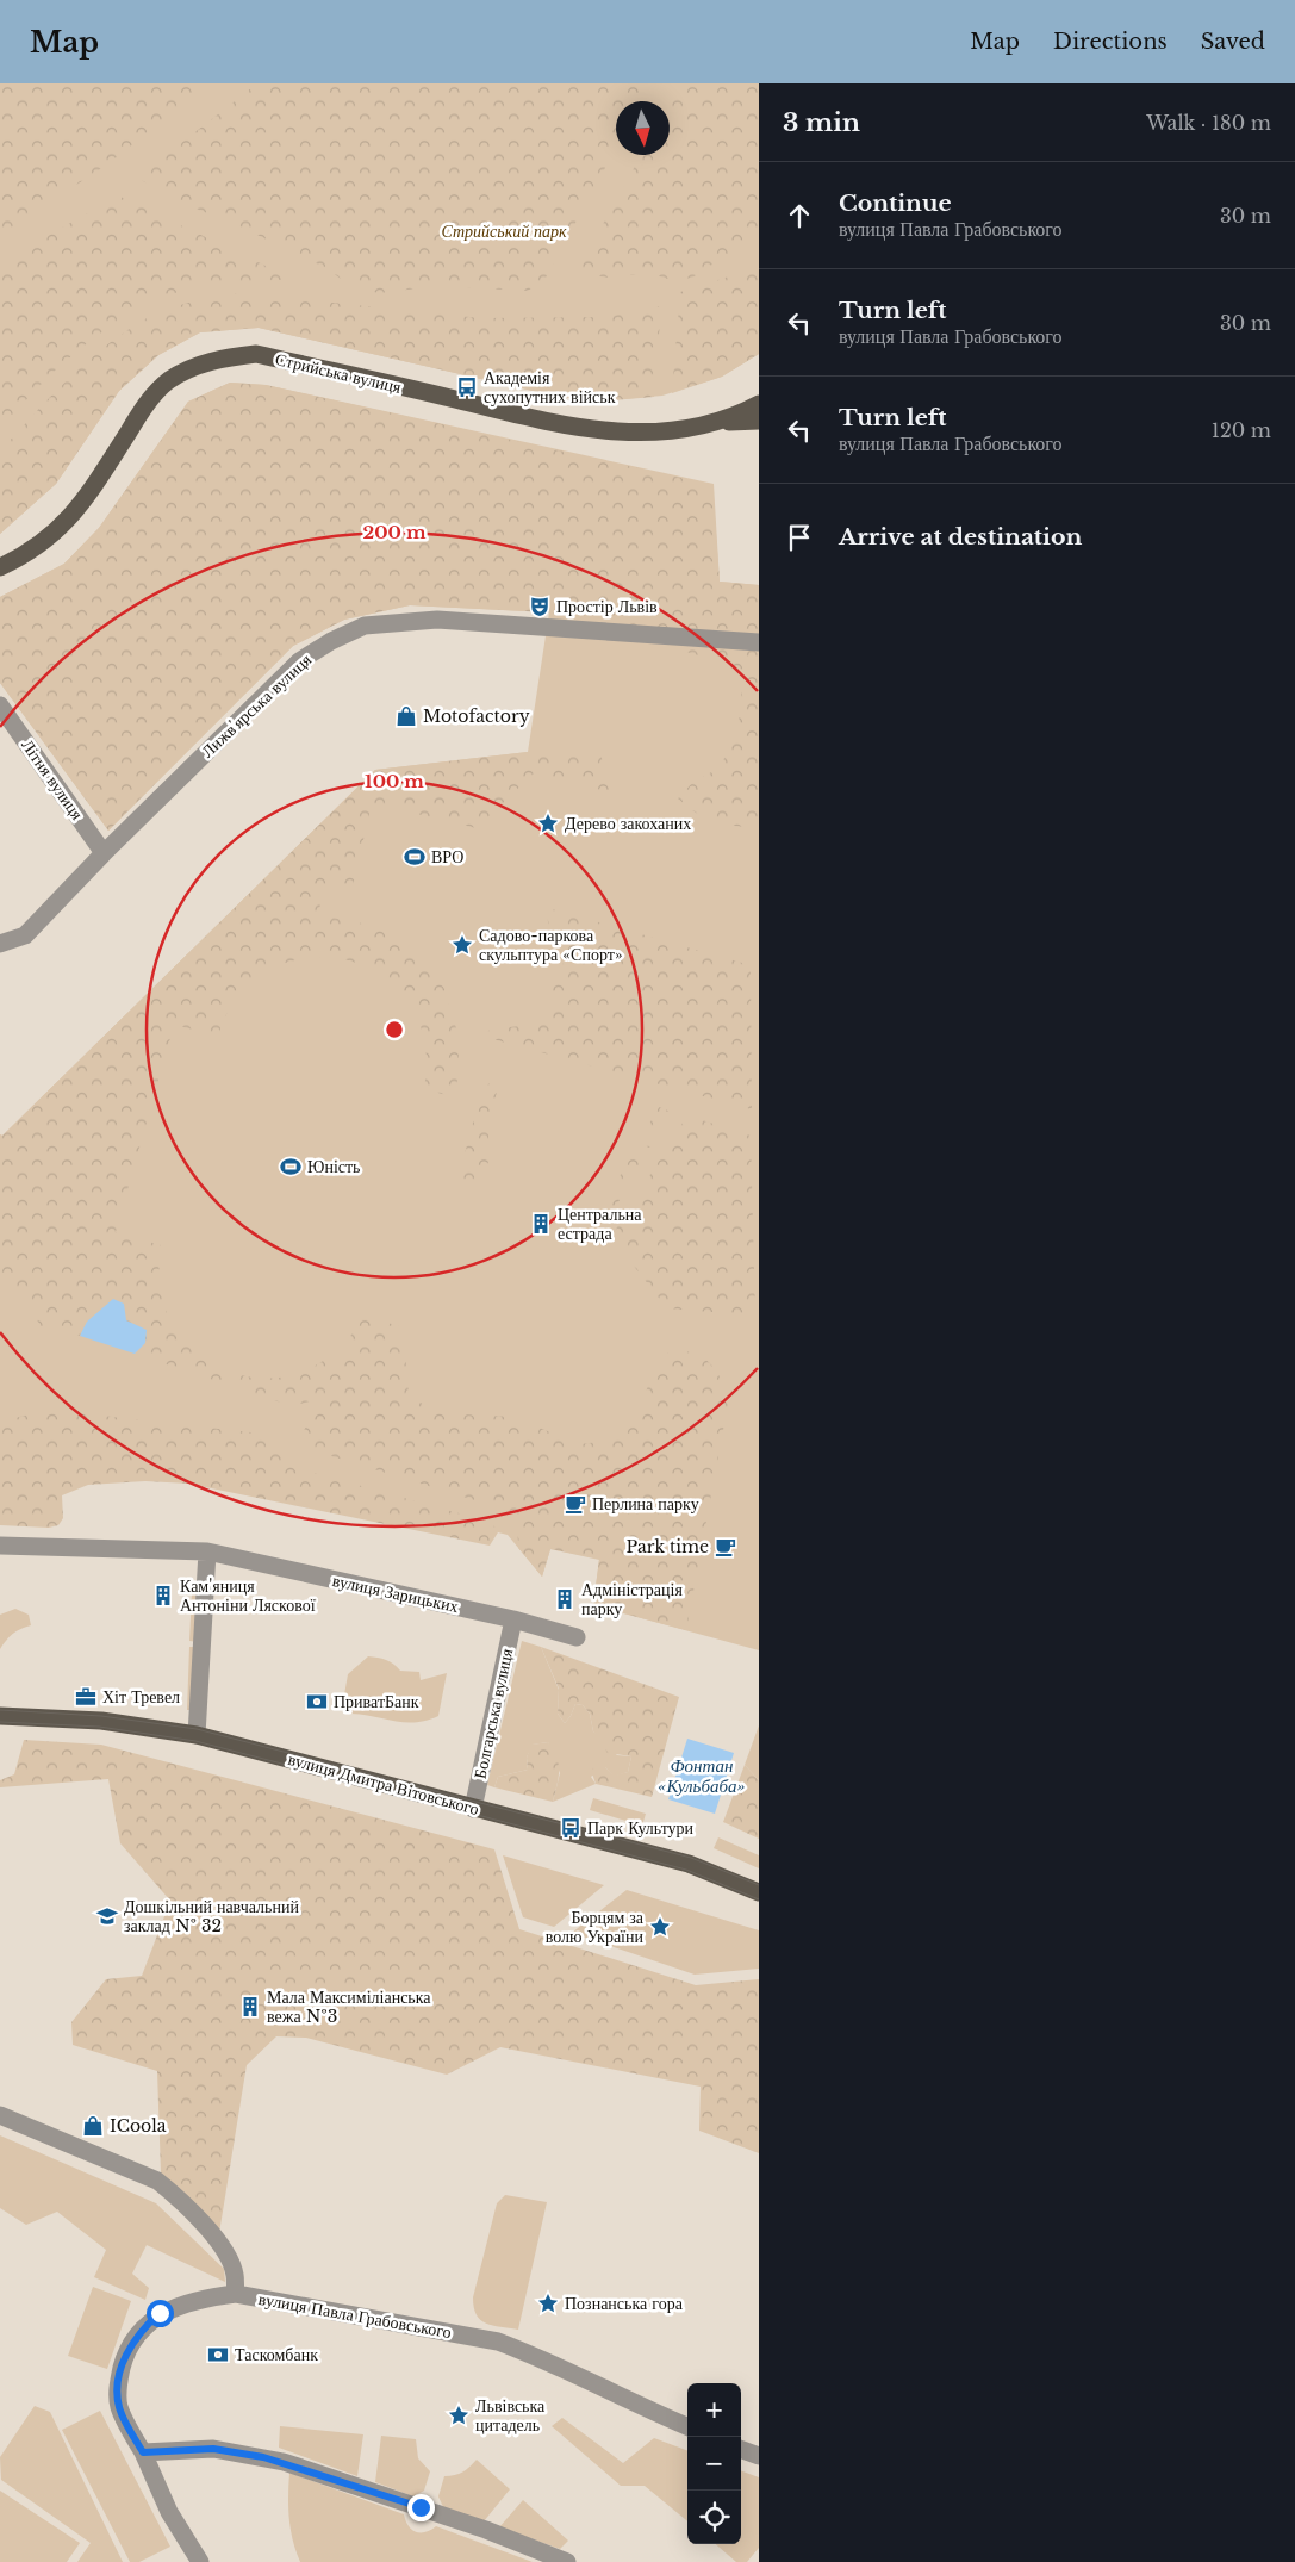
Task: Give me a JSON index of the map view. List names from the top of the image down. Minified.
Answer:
{"streets":{"main road":["Стрийська вулиця","вулиця Дмитра Вітовського"],"street":["Лижвʼярська вулиця","Літня вулиця","вулиця Зарицьких","Болгарська вулиця","вулиця Павла Грабовського"]},"crossings":[["Лижвʼярська вулиця","Літня вулиця"],["вулиця Зарицьких","Болгарська вулиця"],["Болгарська вулиця","вулиця Дмитра Вітовського"]],"water":["Фонтан «Кульбаба»"],"parks":["Стрийський парк"],"places":{"bus stop":["Академія сухопутних військ","Парк Культури"],"theatre":["Простір Львів"],"shop":["Motofactory","ICoola"],"place":["Дерево закоханих","Садово-паркова скульптура «Спорт»","Борцям за волю України","Познанська гора","Львівська цитадель"],"sports":["ВРО","Юність"],"building":["Центральна естрада","Кам'яниця Антоніни Ляскової","Адміністрація парку","Мала Максиміліанська вежа №3"],"cafe":["Перлина парку","Park time"],"office":["Хіт Тревел"],"bank":["ПриватБанк","Таскомбанк"],"school or university":["Дошкільний навчальний заклад № 32"]},"north":"bottom","page":{"header":"Map","nav":["Map","Directions","Saved"],"heading":["3 min","Walk · 180 m"],"list":[["Continue","вулиця Павла Грабовського","30 m"],["Turn left","вулиця Павла Грабовського","30 m"],["Turn left","вулиця Павла Грабовського","120 m"],"Arrive at destination"],"map_buttons":["+","−"]},"rings":["200 m","100 m"]}
